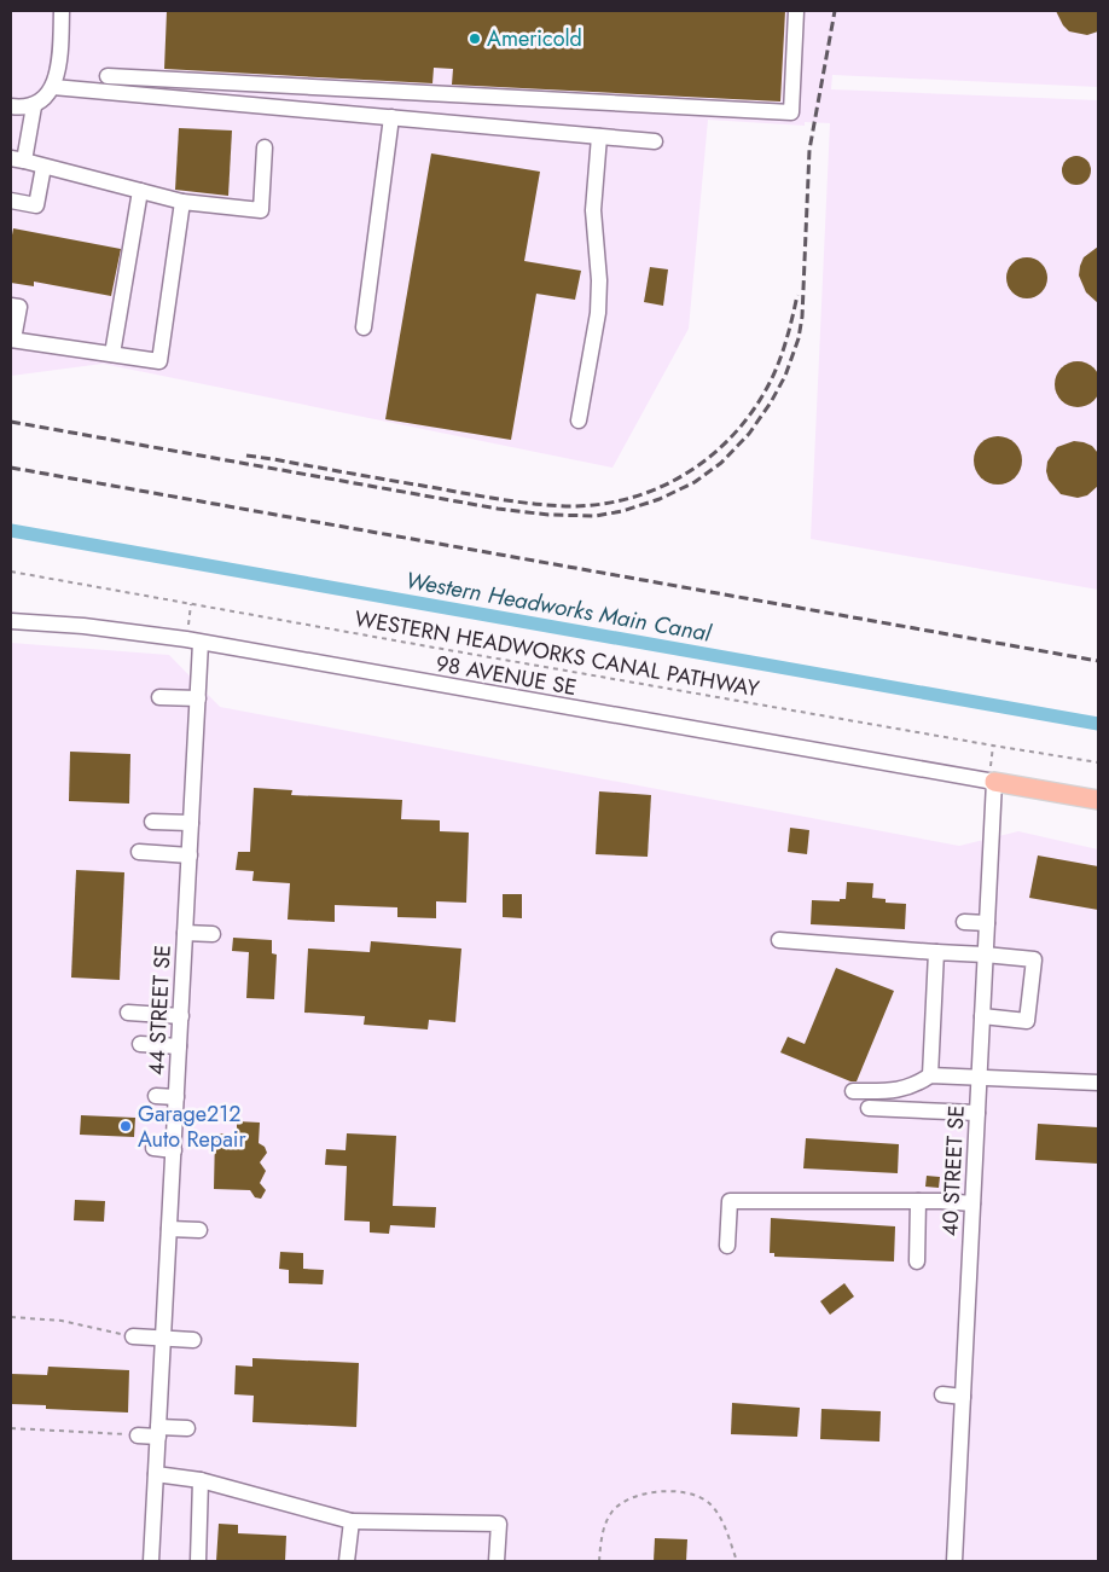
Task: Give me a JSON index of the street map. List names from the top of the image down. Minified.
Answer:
{"streets":{"street":["98 AVENUE SE","44 STREET SE","40 STREET SE"],"path":["WESTERN HEADWORKS CANAL PATHWAY"]},"crossings":[["98 AVENUE SE","44 STREET SE"],["98 AVENUE SE","40 STREET SE"]],"water":["Western Headworks Main Canal"],"places":["Americold","Garage212 Auto Repair"]}
